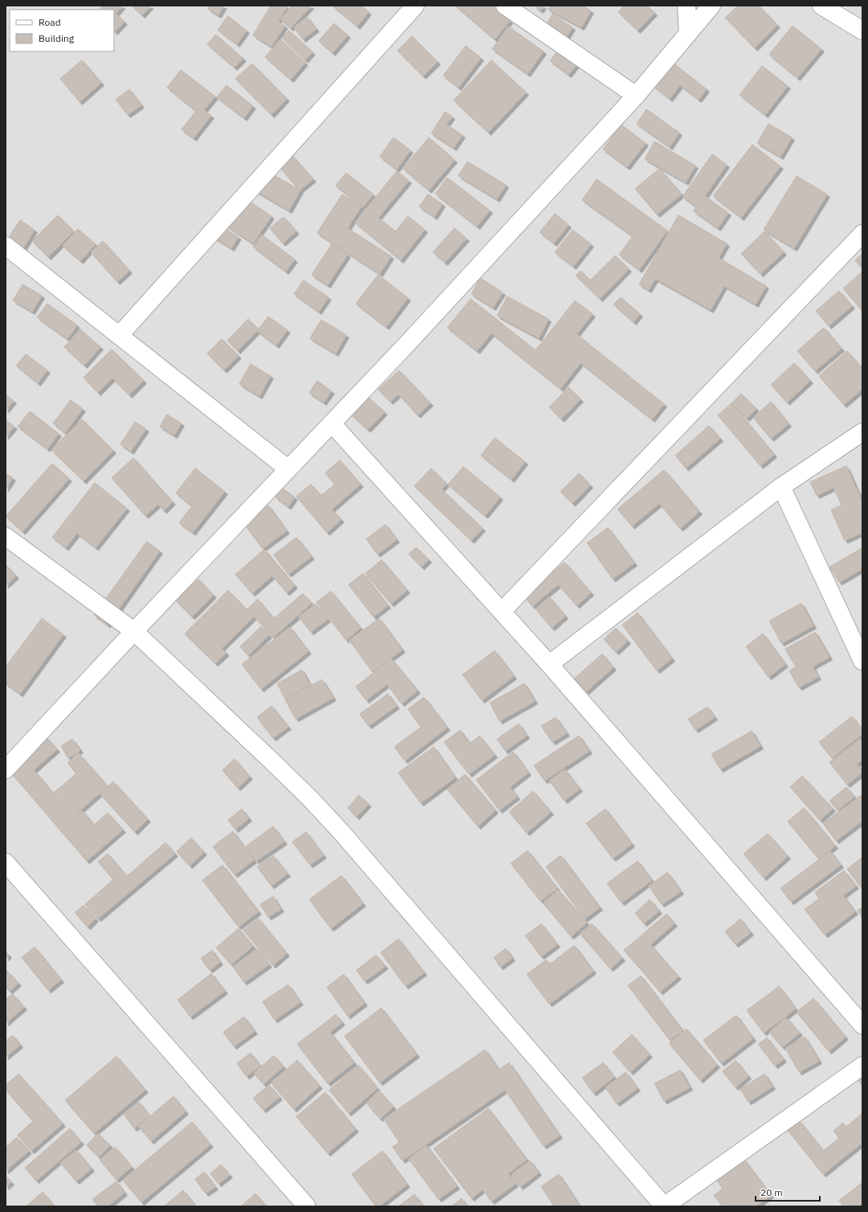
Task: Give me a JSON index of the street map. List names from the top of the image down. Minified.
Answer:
{"legend":["Road","Building"],"scale_bar":"20 m"}
